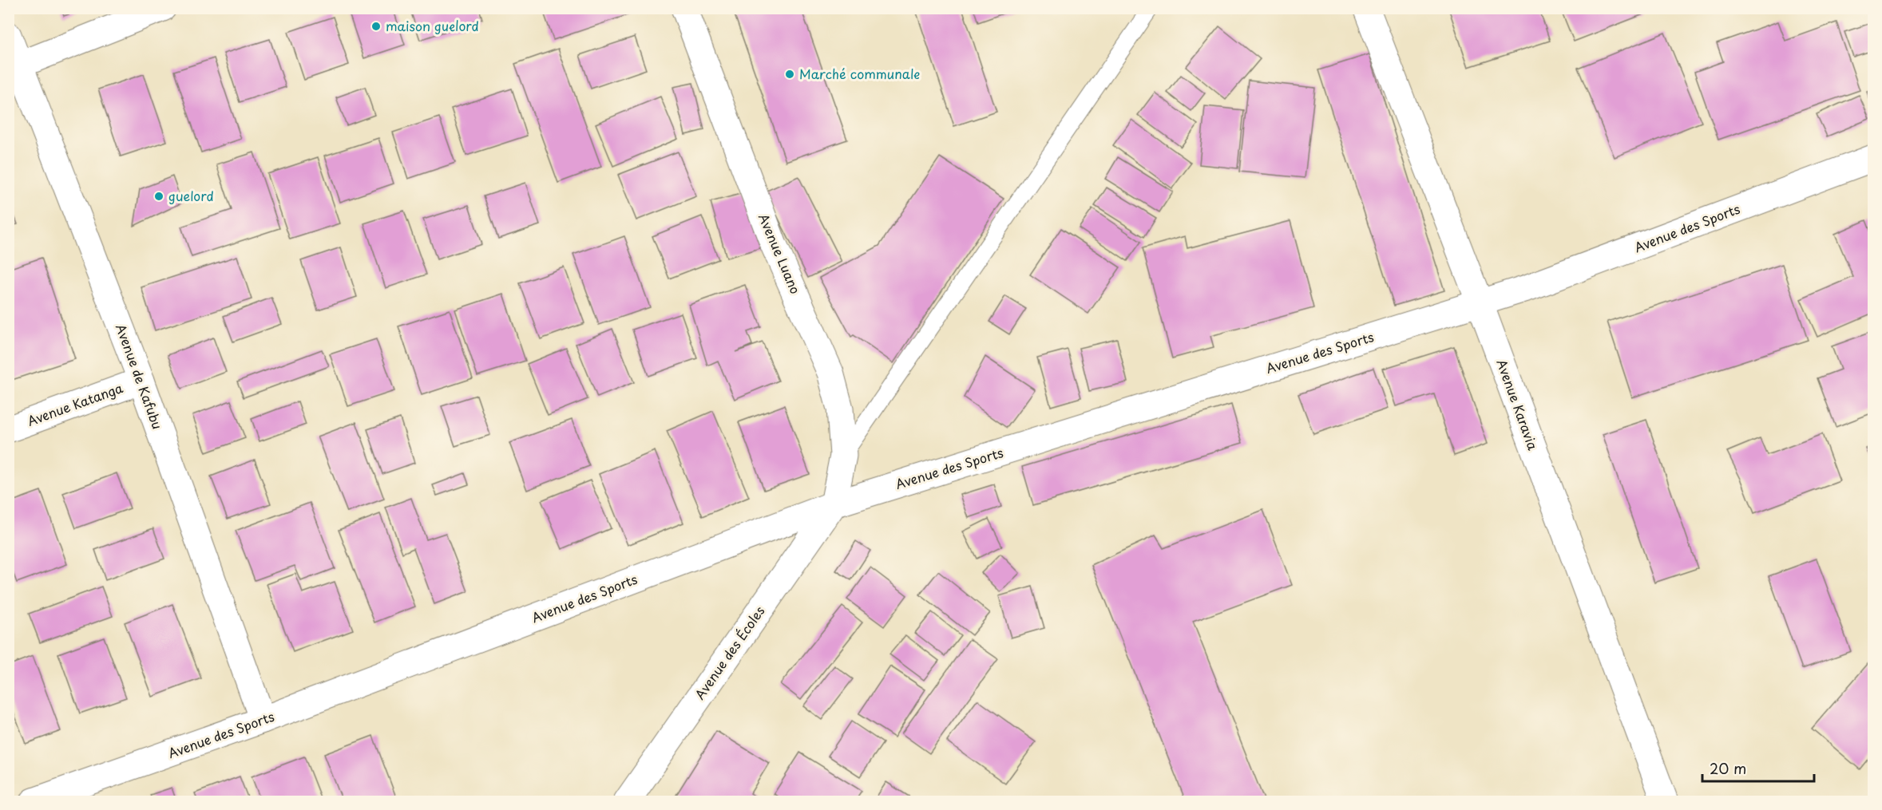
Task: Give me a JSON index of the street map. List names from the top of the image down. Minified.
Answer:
{"streets":{"street":["Avenue des Sports","Avenue Luano","Avenue de Kafubu","Avenue Katanga","Avenue Karavia","Avenue des Écoles"]},"crossings":[["Avenue des Sports","Avenue Luano"],["Avenue des Sports","Avenue de Kafubu"],["Avenue des Sports","Avenue Karavia"],["Avenue des Sports","Avenue des Écoles"],["Avenue Luano","Avenue des Écoles"],["Avenue de Kafubu","Avenue Katanga"]],"places":["maison guelord","Marché communale","guelord"],"scale_bar":"20 m"}
